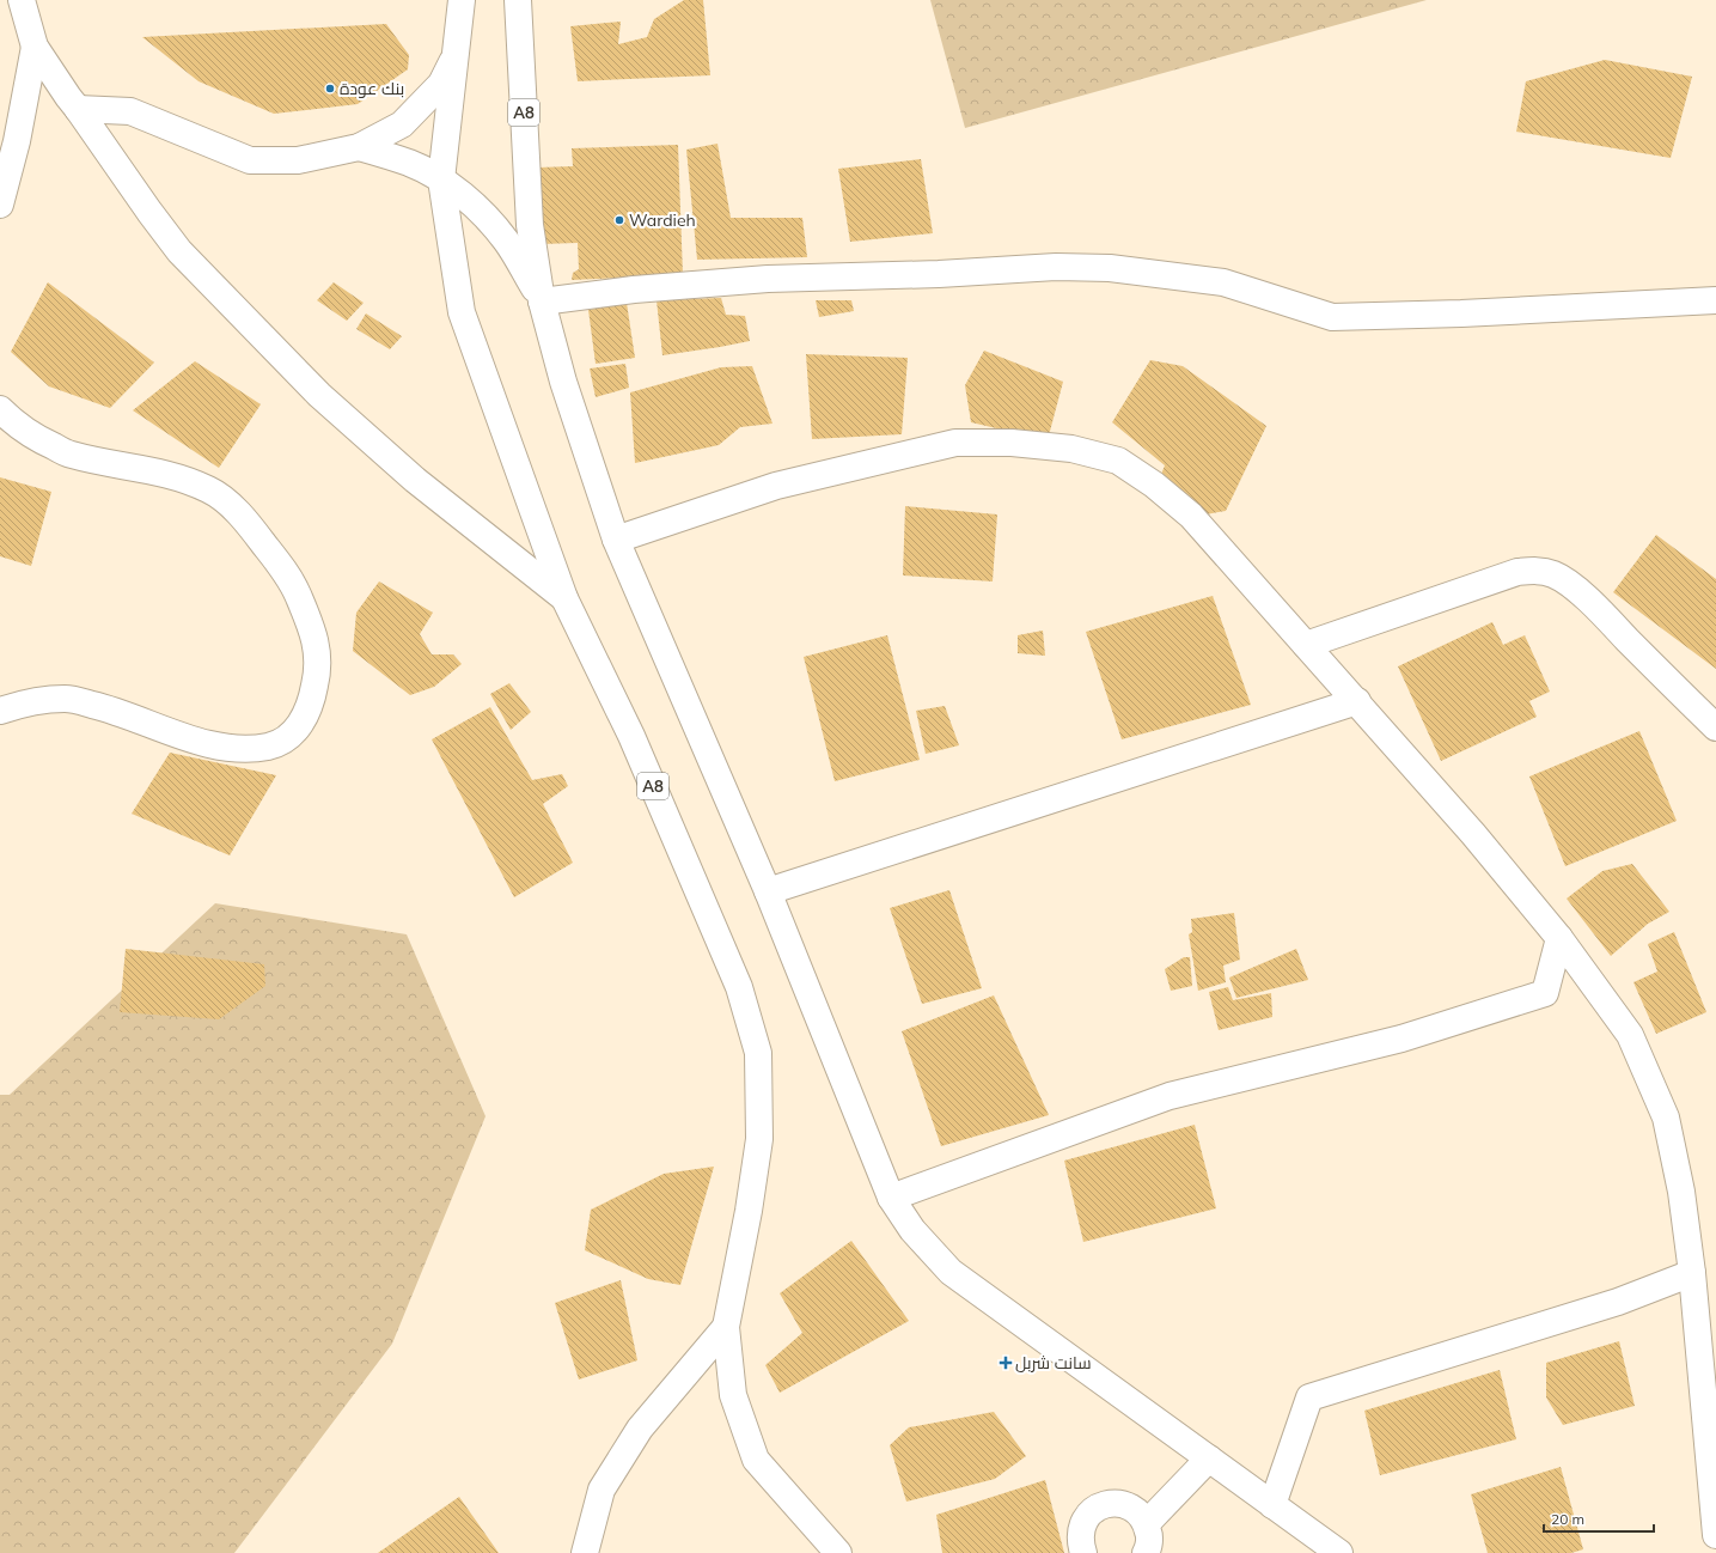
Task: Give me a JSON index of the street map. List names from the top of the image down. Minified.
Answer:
{"streets":{"main road":["A8"]},"places":{"other":["بنك عودة","Wardieh"],"health":["سانت شربل"]},"scale_bar":"20 m"}
